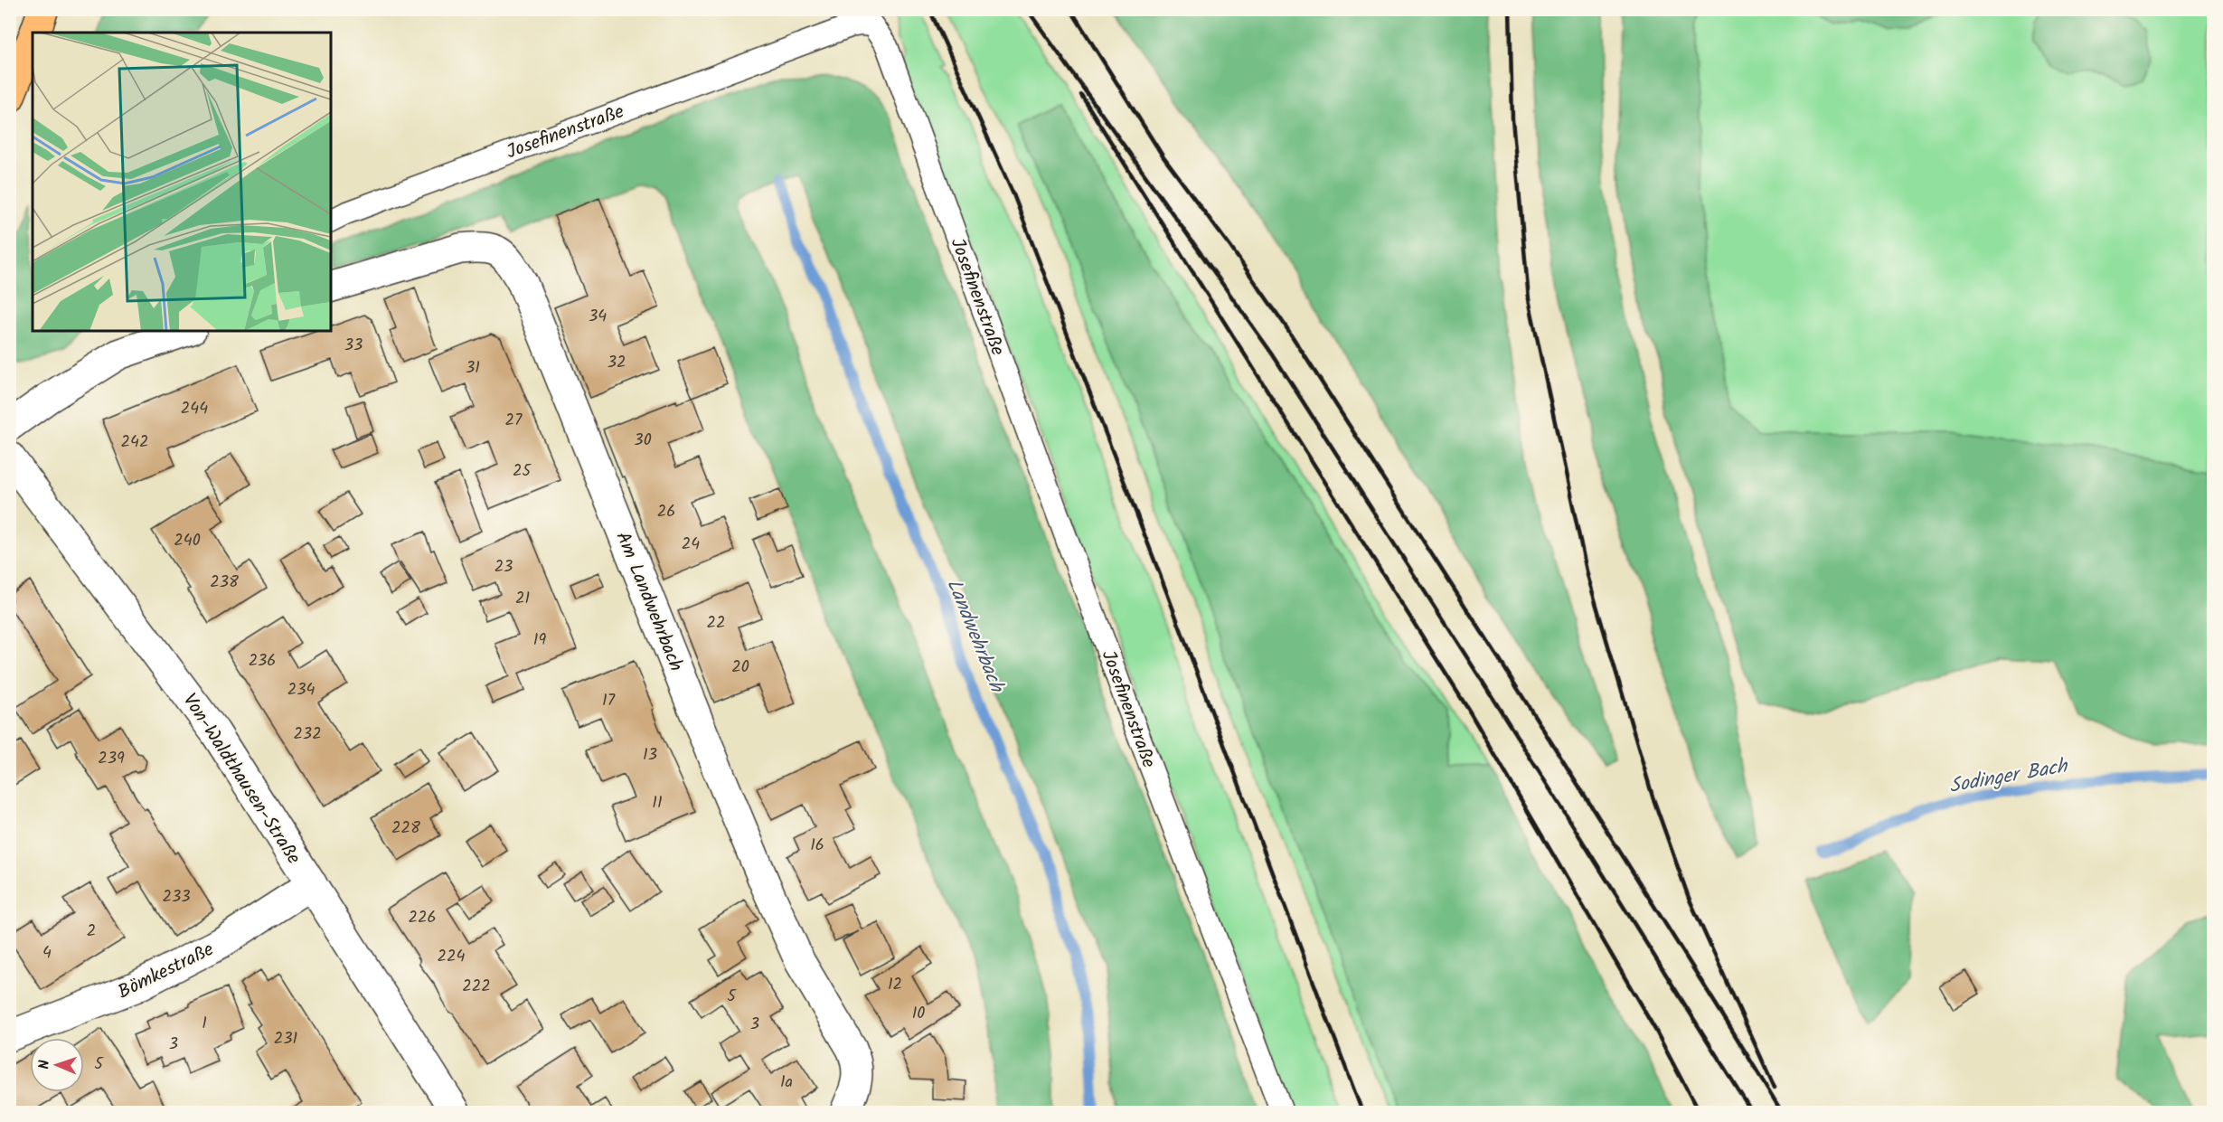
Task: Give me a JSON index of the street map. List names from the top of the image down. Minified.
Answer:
{"streets":{"street":["Am Landwehrbach","Von-Waldthausen-Straße","Bömkestraße"],"lane":["Josefinenstraße"]},"crossings":[["Von-Waldthausen-Straße","Bömkestraße"]],"water":["Landwehrbach","Sodinger Bach"],"house_numbers":["34","33","32","31","244","27","30","242","25","26","240","24","23","238","21","22","19","236","20","234","17","232","13","239","11","228","16","233","226","2","4","224","12","222","5","10","1","3","231","3","5","1a"],"north":"left"}
